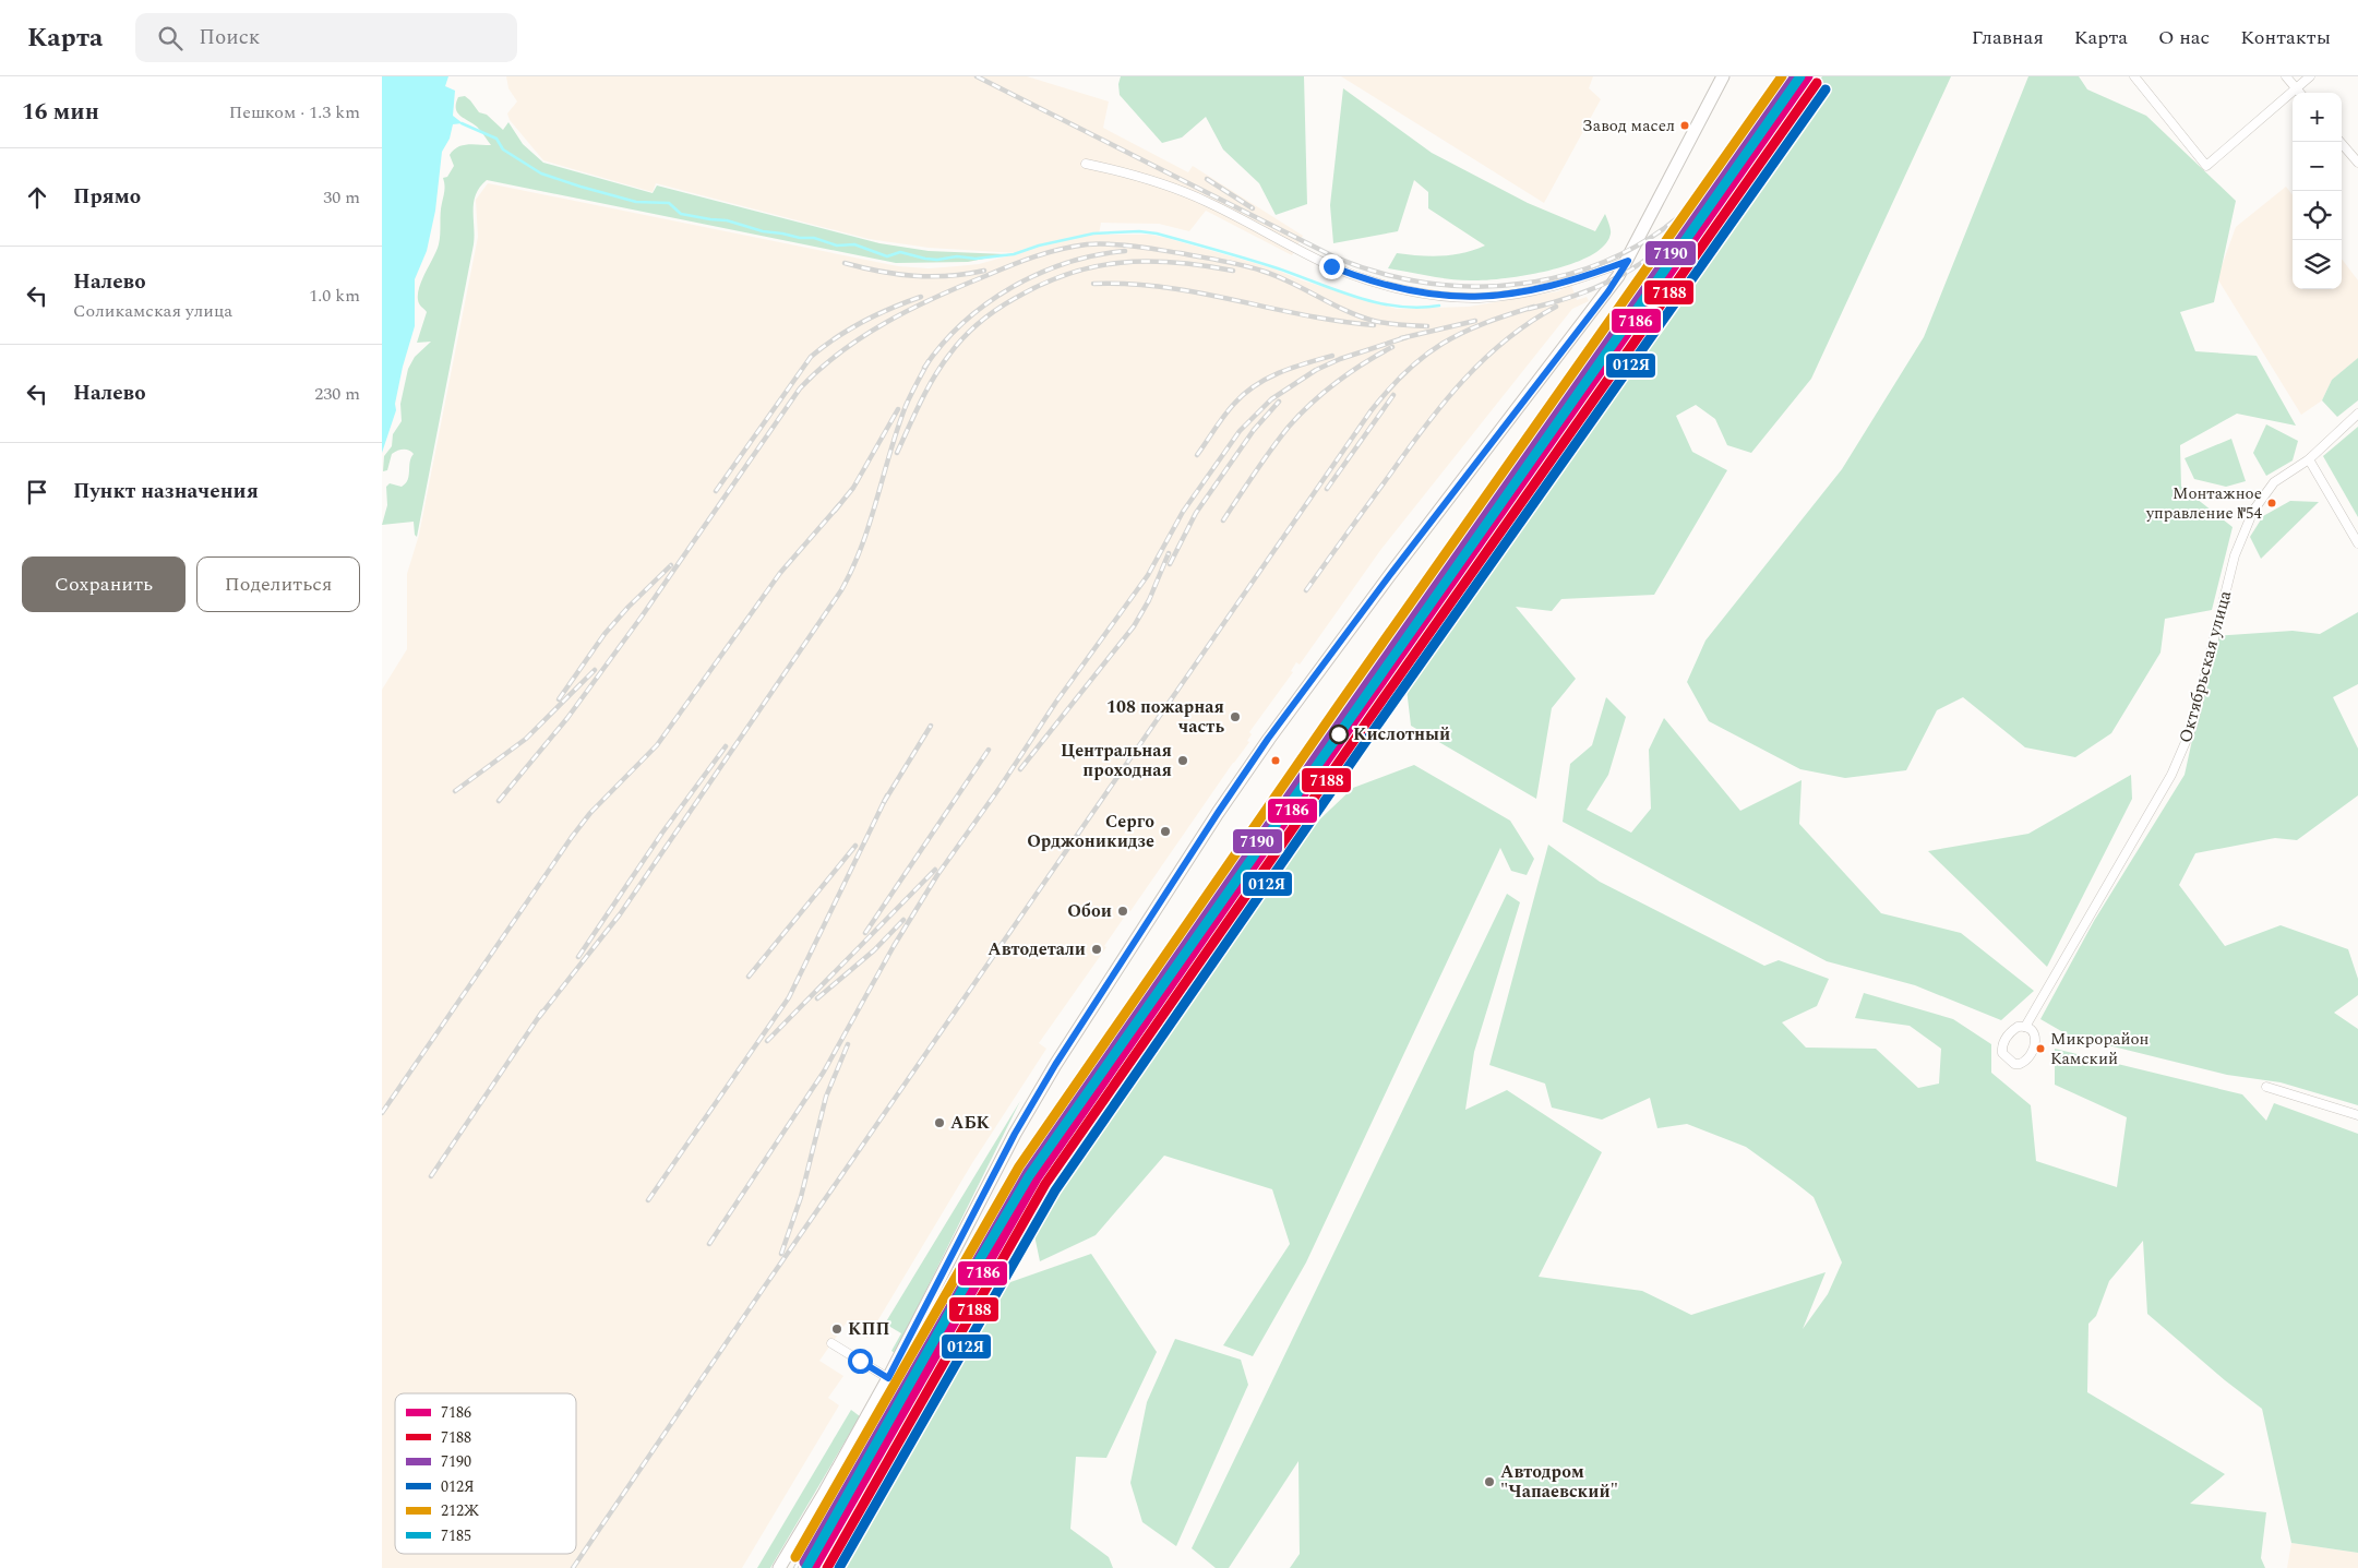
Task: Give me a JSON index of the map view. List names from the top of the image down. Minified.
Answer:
{"streets":{"street":["Октябрьская улица"]},"places":["Завод масел","Монтажное управление №54","108 пожарная часть","Кислотный","Центральная проходная","Серго Орджоникидзе","Обои","Автодетали","Микрорайон Камский","АБК","КПП","Автодром \"Чапаевский\""],"lines":["transit line 7186","transit line 7190","transit line 212Ж","transit line 7185","transit line 7188","transit line 012Я"],"legend":["7186","7188","7190","012Я","212Ж","7185"],"page":{"header":"Карта","search":"Поиск","nav":["Главная","Карта","О нас","Контакты"],"heading":["16 мин","Пешком · 1.3 km"],"map_buttons":["+","−"],"list":[["Прямо","30 m"],["Налево","Соликамская улица","1.0 km"],["Налево","230 m"],"Пункт назначения"],"buttons":["Сохранить","Поделиться"]}}
